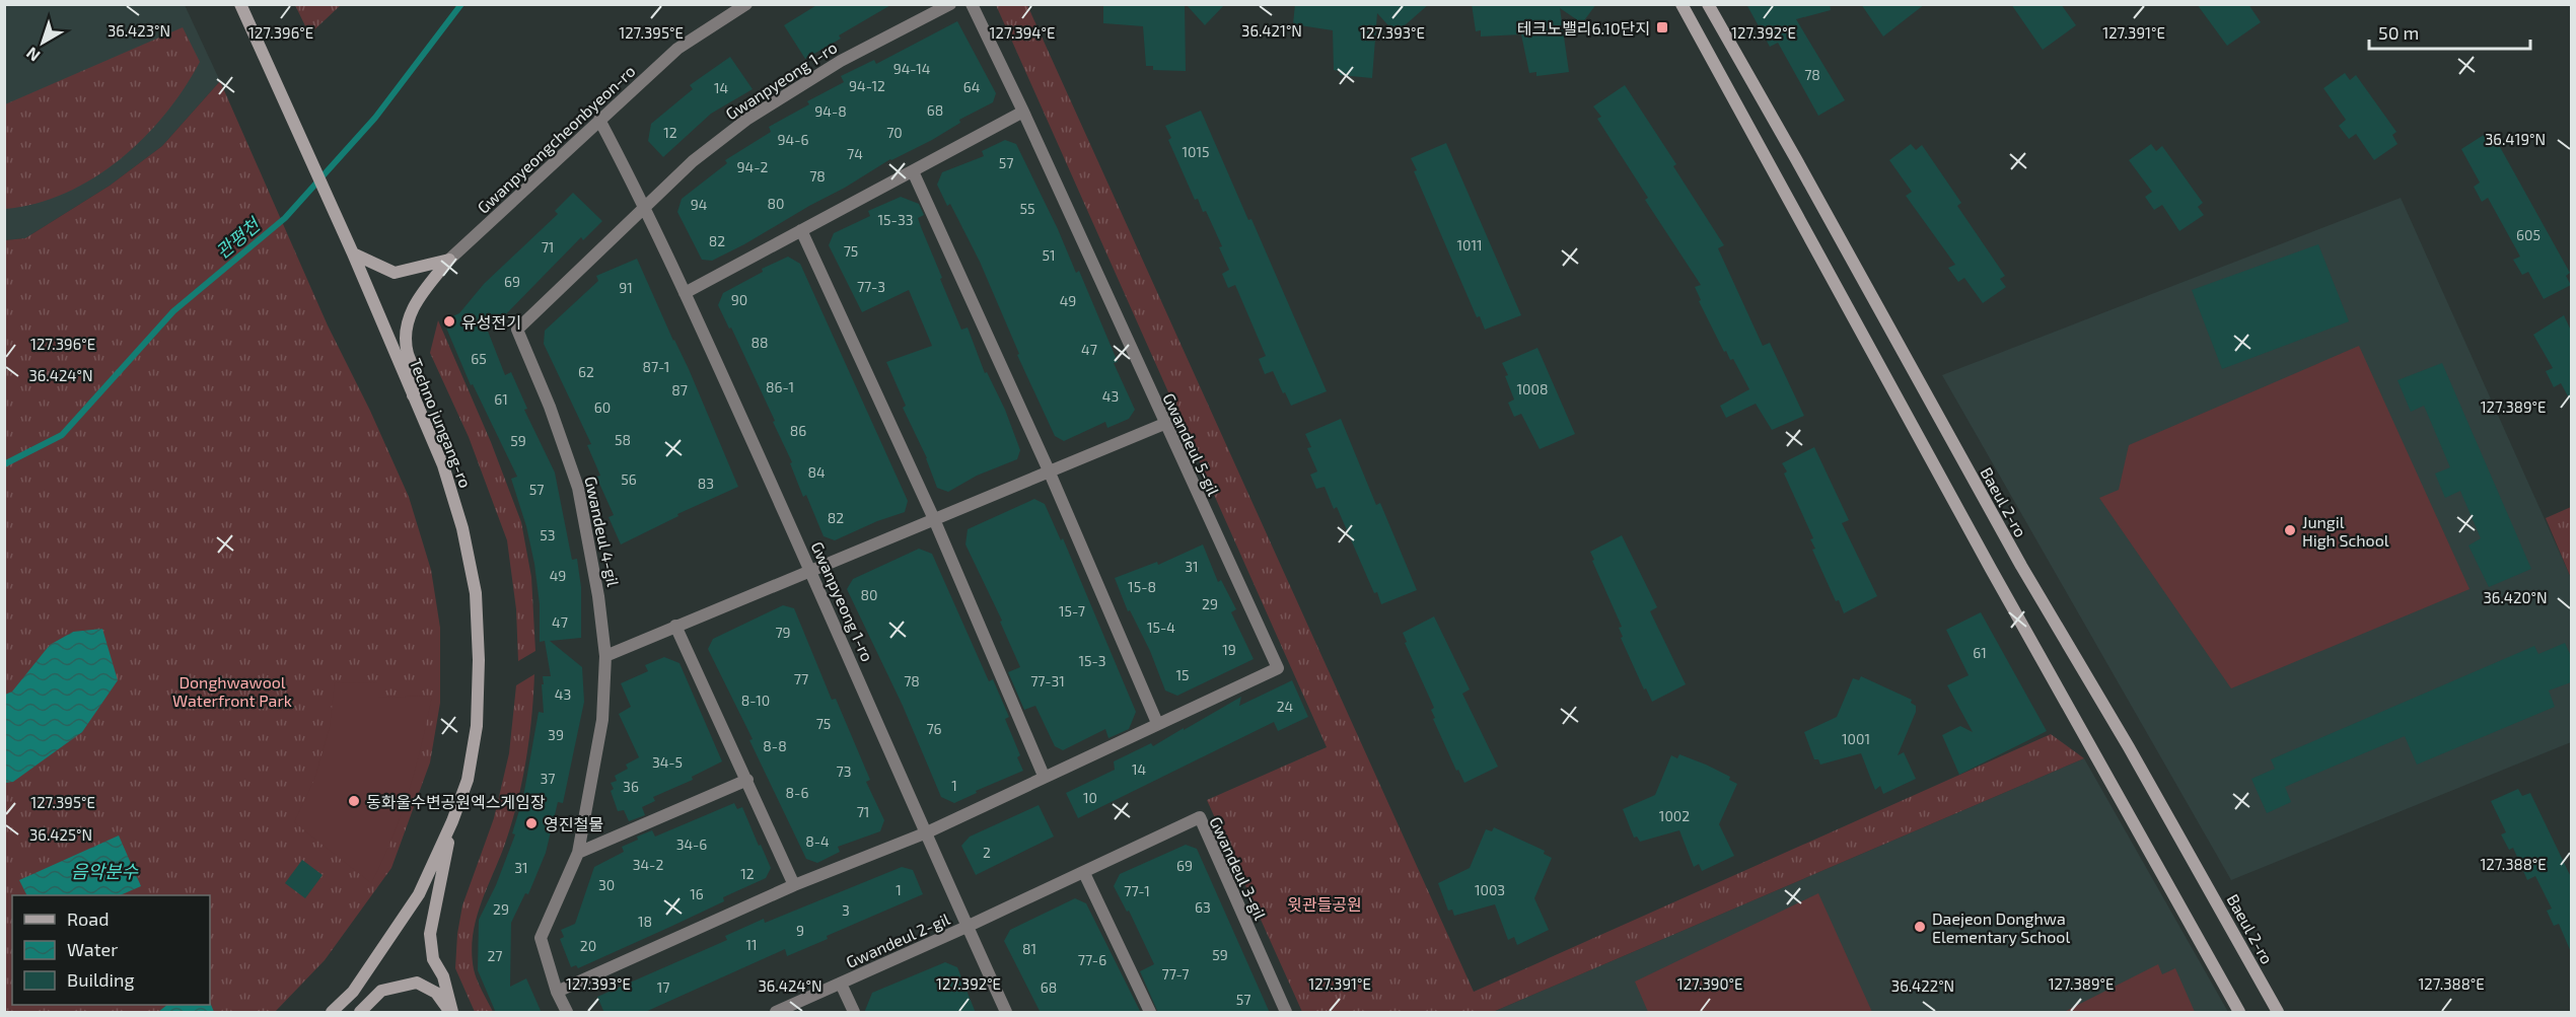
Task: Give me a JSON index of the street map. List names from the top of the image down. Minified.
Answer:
{"streets":{"main road":["Techno jungang-ro","Baeul 2-ro"],"street":["Gwanpyeong 1-ro","Gwanpyeongcheonbyeon-ro","Gwandeul 5-gil","Gwandeul 4-gil","Gwandeul 3-gil","Gwandeul 2-gil"]},"crossings":[["Gwanpyeong 1-ro","Gwanpyeongcheonbyeon-ro"],["Gwanpyeong 1-ro","Gwandeul 5-gil"],["Gwanpyeong 1-ro","Gwandeul 4-gil"],["Gwanpyeong 1-ro","Gwandeul 3-gil"],["Gwanpyeong 1-ro","Gwandeul 2-gil"],["Gwandeul 3-gil","Gwandeul 2-gil"]],"water":["관평천","음악분수"],"parks":["Donghwawool Waterfront Park","윗관들공원"],"places":{"transit":["테크노밸리6.10단지"],"other":["유성전기","Jungil High School","동화울수변공원엑스게임장","영진철물","Daejeon Donghwa Elementary School"]},"house_numbers":["94-14","78","94-12","64","14","68","94-8","12","70","94-6","1015","74","57","94-2","78","80","94","55","15-33","605","82","1011","71","75","51","69","77-3","91","90","49","88","47","65","87-1","62","86-1","1008","87","43","61","60","86","58","59","84","56","83","57","82","53","31","49","15-8","80","29","15-7","47","15-4","79","19","61","15-3","15","77","78","77-31","43","8-10","24","75","76","39","1001","8-8","34-5","14","73","37","1","36","8-6","10","71","1002","8-4","34-6","2","34-2","69","31","12","30","1","1003","77-1","16","63","29","3","18","9","11","20","81","59","27","77-6","77-7","17","68","57"],"legend":["Road","Water","Building"],"scale_bar":"50 m","north":"bottom left","coordinates":["36.423°N","36.421°N","127.396°E","127.395°E","127.394°E","127.393°E","127.392°E","127.391°E","36.419°N","36.424°N","127.389°E","36.420°N","36.425°N","127.388°E","127.390°E","36.422°N"]}
